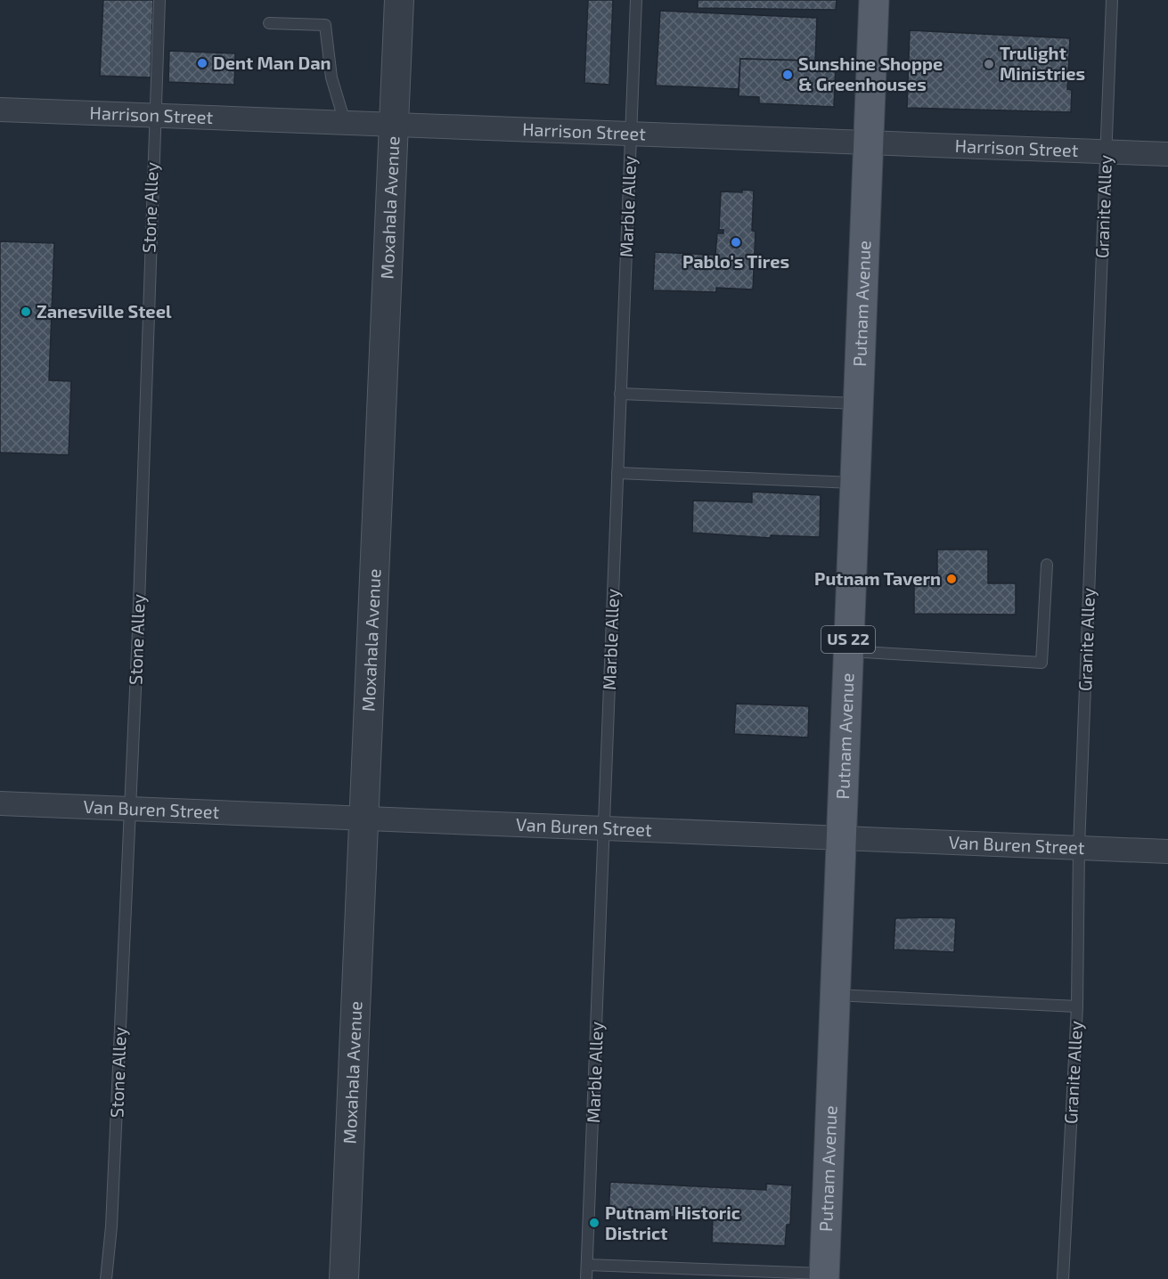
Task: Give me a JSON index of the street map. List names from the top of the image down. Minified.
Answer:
{"streets":{"main road":["Putnam Avenue","US 22"],"street":["Harrison Street","Moxahala Avenue","Van Buren Street"],"lane":["Marble Alley","Granite Alley","Stone Alley"]},"crossings":[["Harrison Street","Moxahala Avenue"],["Harrison Street","Marble Alley"],["Harrison Street","Granite Alley"],["Harrison Street","Stone Alley"],["Harrison Street","Putnam Avenue"],["Moxahala Avenue","Van Buren Street"],["Marble Alley","Van Buren Street"],["Granite Alley","Van Buren Street"],["Stone Alley","Van Buren Street"],["Putnam Avenue","Van Buren Street"]],"places":["Dent Man Dan","Trulight Ministries","Sunshine Shoppe & Greenhouses","Pablo's Tires","Zanesville Steel","Putnam Tavern","Putnam Historic District"]}
